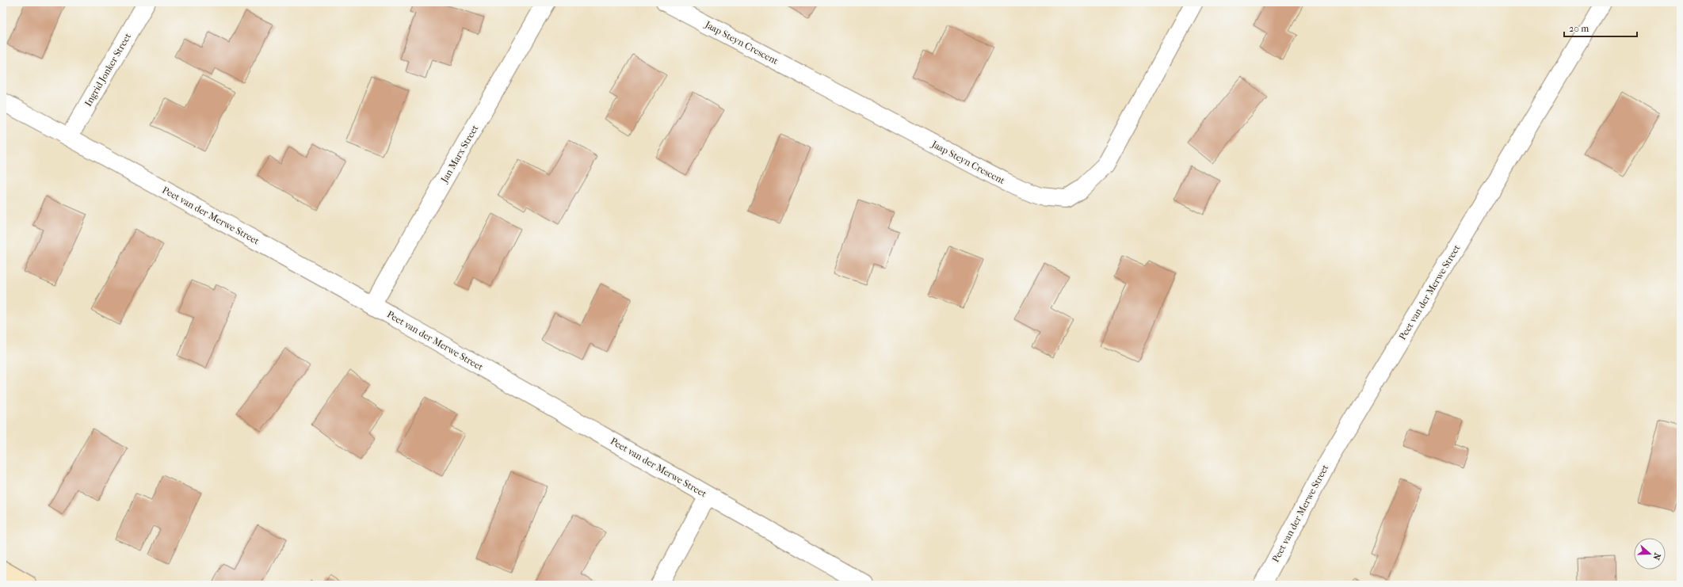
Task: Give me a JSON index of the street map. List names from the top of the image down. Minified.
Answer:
{"streets":{"street":["Jaap Steyn Crescent","Ingrid Jonker Street","Jan Marx Street","Peet van der Merwe Street"]},"crossings":[["Ingrid Jonker Street","Peet van der Merwe Street"],["Jan Marx Street","Peet van der Merwe Street"]],"scale_bar":"20 m","north":"right"}
